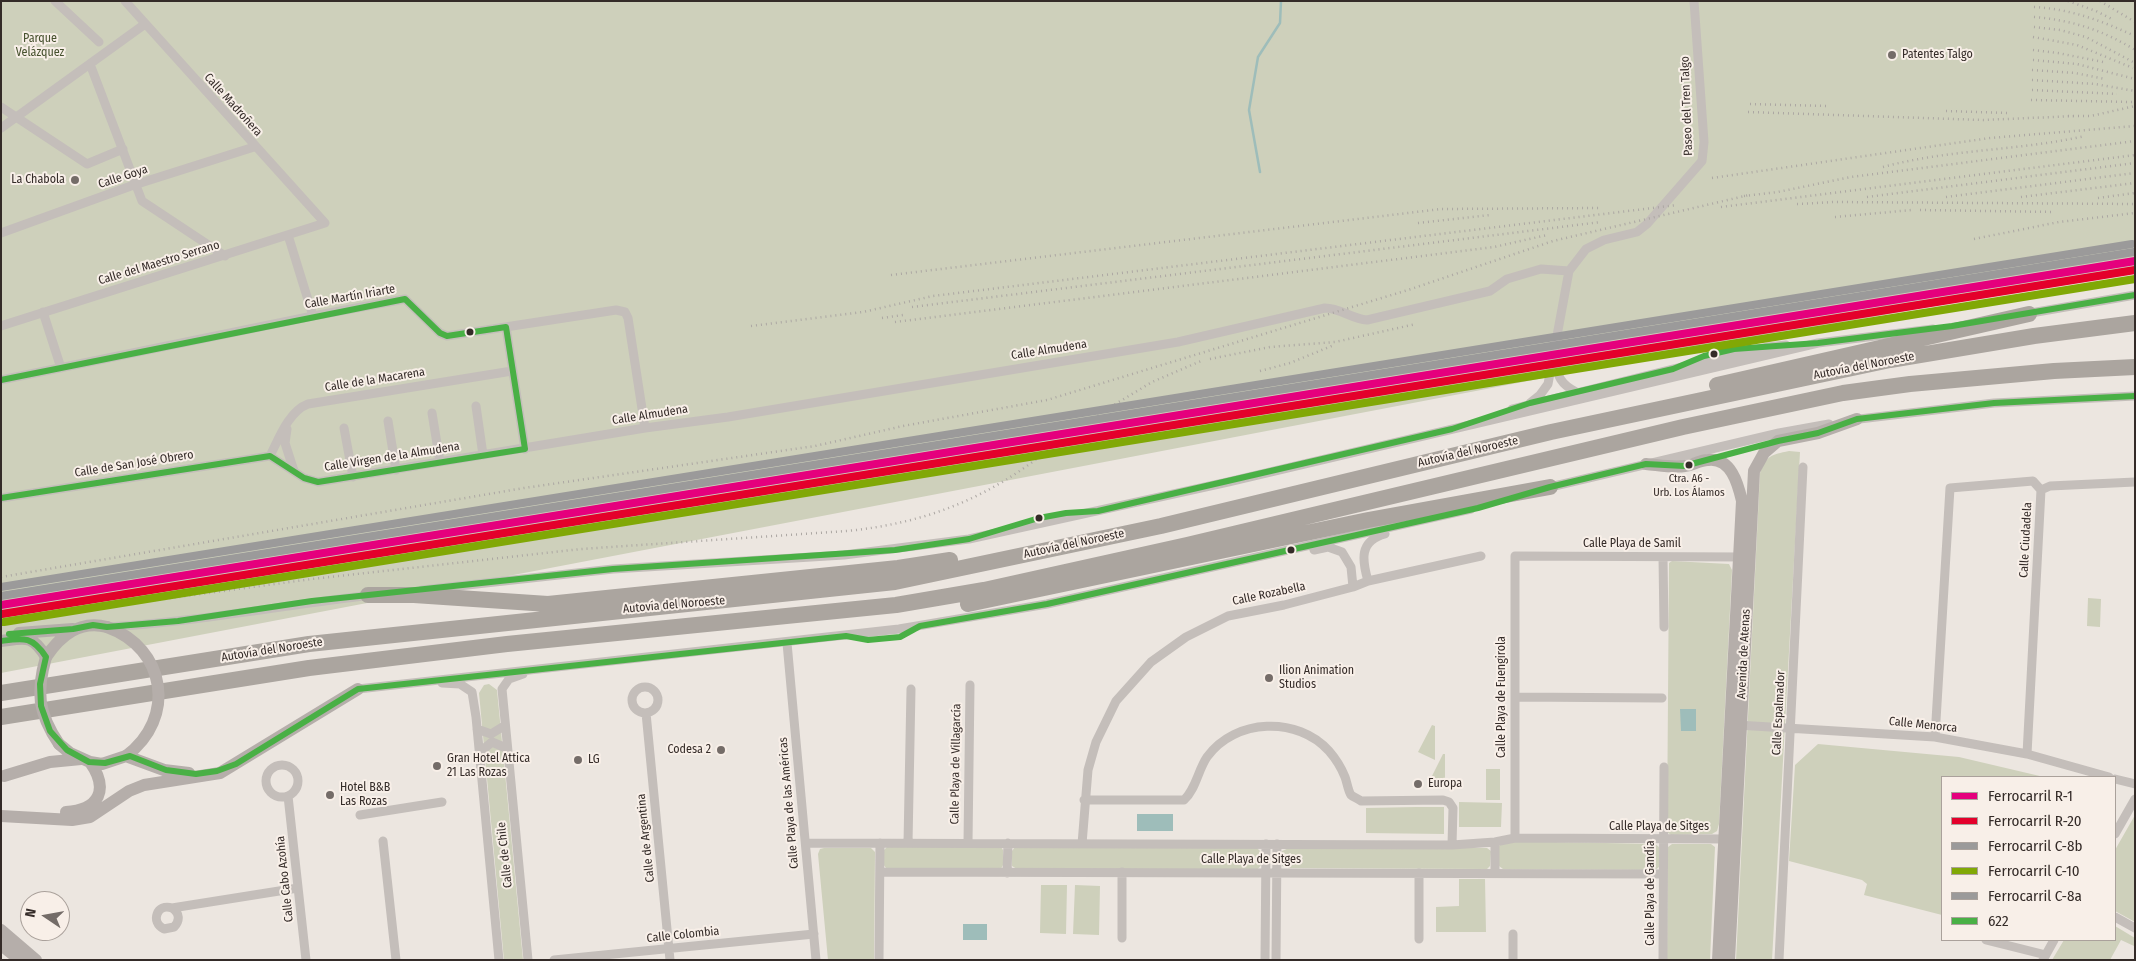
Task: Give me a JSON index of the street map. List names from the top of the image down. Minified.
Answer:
{"streets":{"highway":["Autovía del Noroeste"],"street":["Calle Madroñera","Paseo del Tren Talgo","Calle Goya","Calle del Maestro Serrano","Calle Martín Iriarte","Calle Almudena","Calle de la Macarena","Calle Virgen de la Almudena","Calle de San José Obrero","Calle Ciudadela","Calle Playa de Samil","Calle Rozabella","Avenida de Atenas","Calle Playa de Fuengirola","Calle Espalmador","Calle Menorca","Calle Playa de Villagarcía","Calle Playa de las Américas","Calle Playa de Sitges","Calle de Argentina","Calle de Chile","Calle Cabo Azohía","Calle Playa de Gandía","Calle Colombia"]},"crossings":[["Calle Madroñera","Calle Goya"],["Calle Madroñera","Calle del Maestro Serrano"],["Paseo del Tren Talgo","Calle Almudena"],["Calle Martín Iriarte","Calle Almudena"],["Calle Almudena","Calle Virgen de la Almudena"],["Calle de la Macarena","Calle Virgen de la Almudena"],["Calle de la Macarena","Calle de San José Obrero"],["Calle Virgen de la Almudena","Calle de San José Obrero"],["Calle Ciudadela","Calle Menorca"],["Calle Playa de Samil","Avenida de Atenas"],["Calle Playa de Samil","Calle Playa de Fuengirola"],["Calle Rozabella","Calle Playa de Sitges"],["Avenida de Atenas","Calle Menorca"],["Avenida de Atenas","Calle Playa de Sitges"],["Calle Playa de Fuengirola","Calle Playa de Sitges"],["Calle Espalmador","Calle Menorca"],["Calle Playa de Villagarcía","Calle Playa de Sitges"],["Calle Playa de las Américas","Calle Playa de Sitges"],["Calle Playa de las Américas","Calle Colombia"],["Calle Playa de Sitges","Calle Playa de Gandía"],["Calle de Argentina","Calle Colombia"]],"parks":["Parque Velázquez"],"places":["Patentes Talgo","La Chabola","Ctra. A6 - Urb. Los Álamos","Ilion Animation Studios","Codesa 2","LG","Gran Hotel Attica 21 Las Rozas","Europa","Hotel B&B Las Rozas"],"lines":["rail line C-8a","rail line C-8b","rail line R-1","rail line R-20","rail line C-10","transit line 622"],"legend":["Ferrocarril R-1","Ferrocarril R-20","Ferrocarril C-8b","Ferrocarril C-10","Ferrocarril C-8a","622"],"north":"left"}
